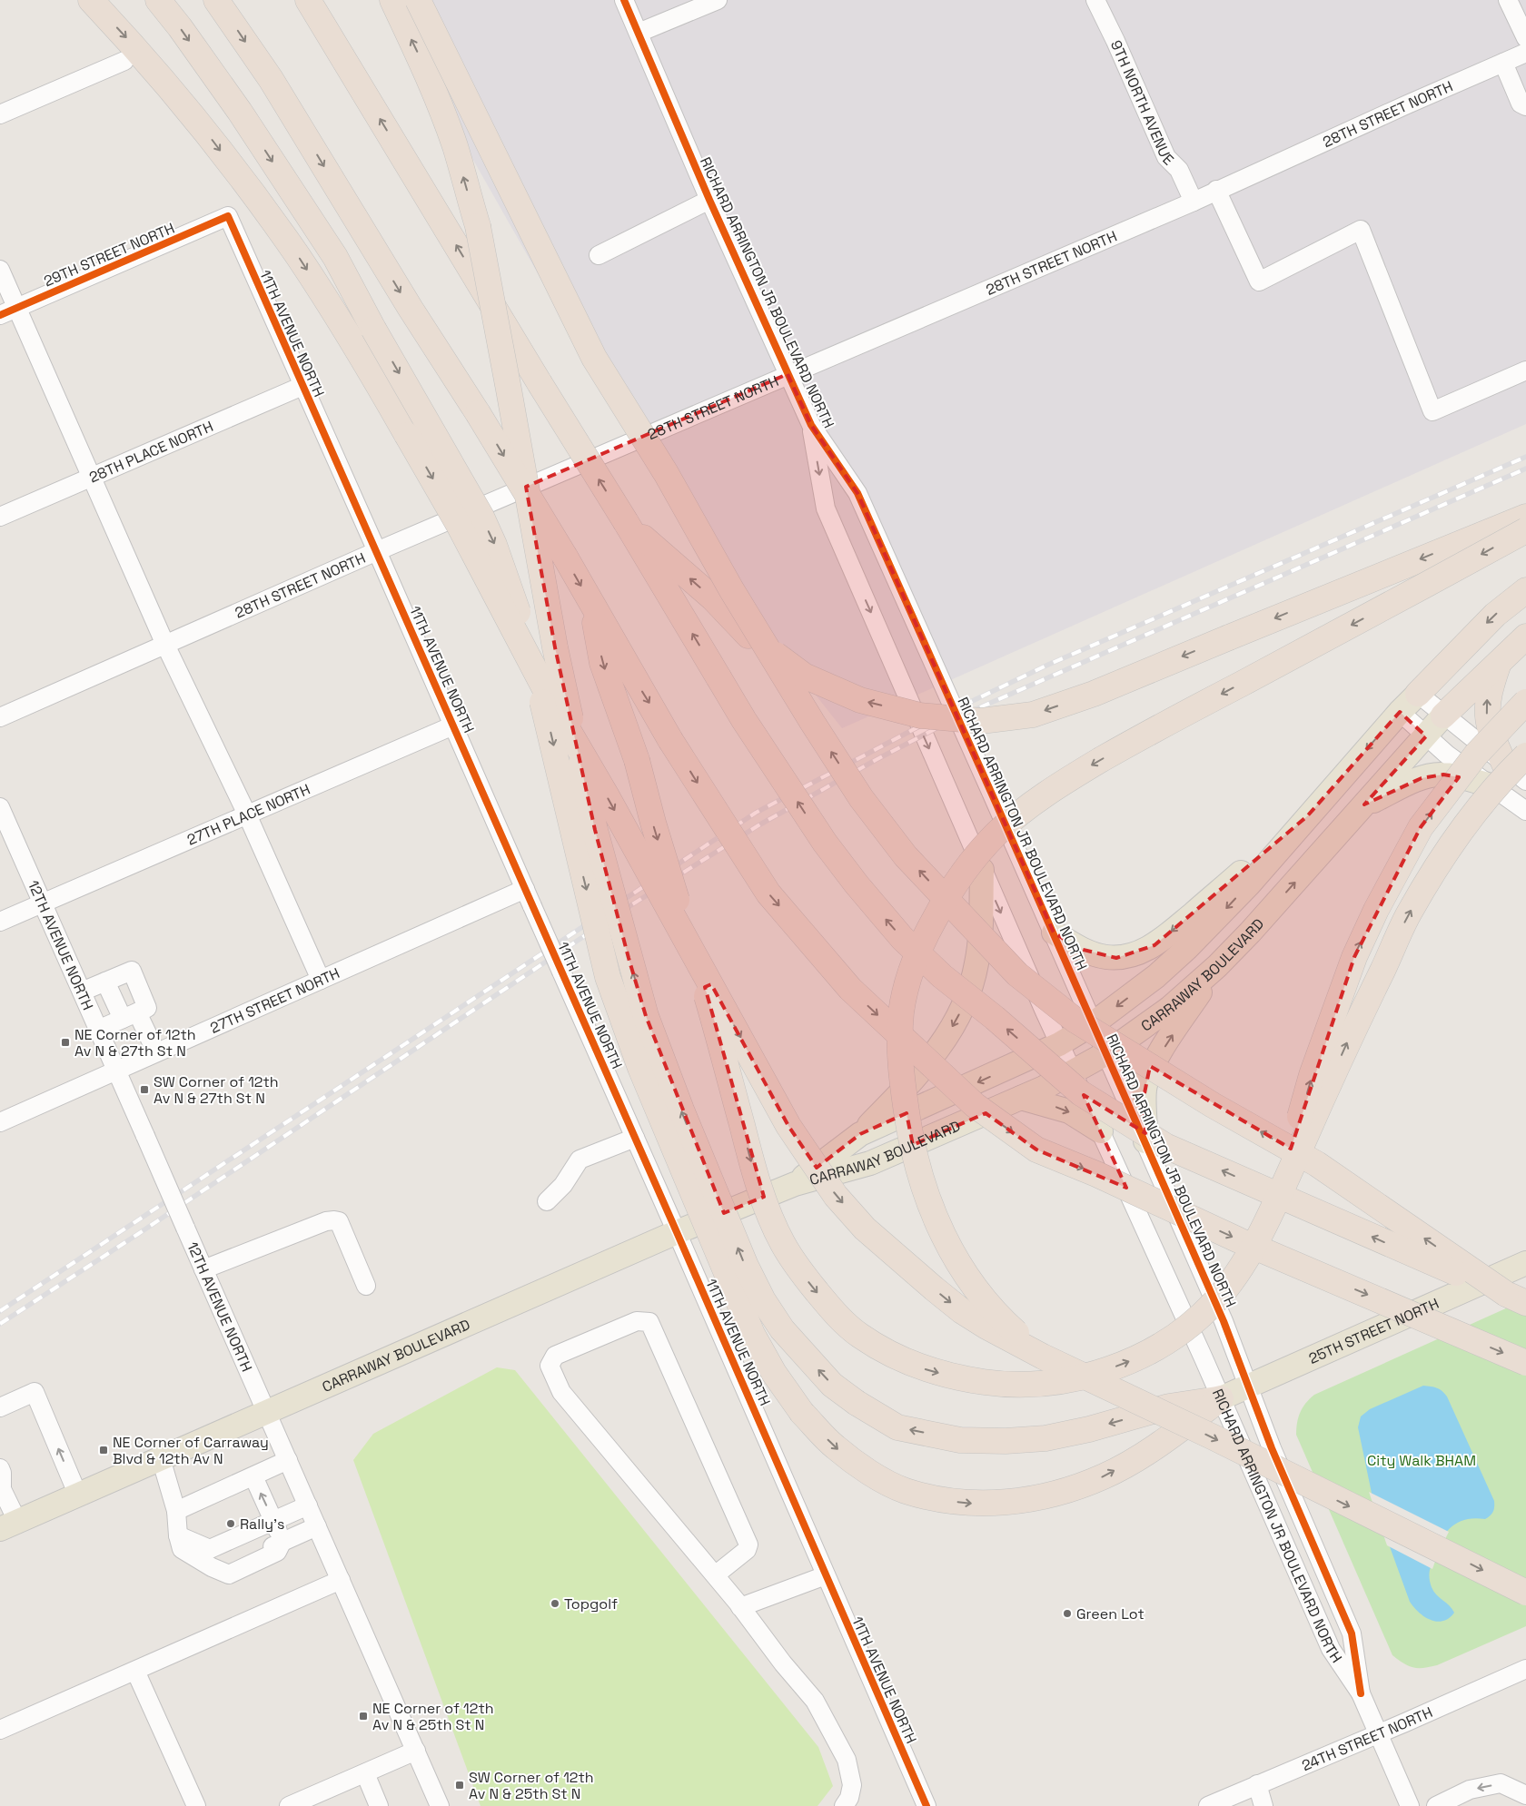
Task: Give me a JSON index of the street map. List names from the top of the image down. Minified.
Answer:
{"streets":{"main road":["CARRAWAY BOULEVARD","25TH STREET NORTH"],"street":["9TH NORTH AVENUE","28TH STREET NORTH","29TH STREET NORTH","RICHARD ARRINGTON JR BOULEVARD NORTH","11TH AVENUE NORTH","28TH PLACE NORTH","27TH PLACE NORTH","12TH AVENUE NORTH","27TH STREET NORTH","24TH STREET NORTH"]},"crossings":[["9TH NORTH AVENUE","28TH STREET NORTH"],["28TH STREET NORTH","RICHARD ARRINGTON JR BOULEVARD NORTH"],["28TH STREET NORTH","11TH AVENUE NORTH"],["29TH STREET NORTH","11TH AVENUE NORTH"],["RICHARD ARRINGTON JR BOULEVARD NORTH","CARRAWAY BOULEVARD"],["RICHARD ARRINGTON JR BOULEVARD NORTH","25TH STREET NORTH"],["RICHARD ARRINGTON JR BOULEVARD NORTH","24TH STREET NORTH"],["11TH AVENUE NORTH","28TH PLACE NORTH"],["11TH AVENUE NORTH","27TH PLACE NORTH"],["11TH AVENUE NORTH","CARRAWAY BOULEVARD"],["11TH AVENUE NORTH","27TH STREET NORTH"],["27TH PLACE NORTH","12TH AVENUE NORTH"],["12TH AVENUE NORTH","CARRAWAY BOULEVARD"],["12TH AVENUE NORTH","27TH STREET NORTH"]],"parks":["City Walk BHAM"],"places":{"transit":["NE Corner of 12th Av N & 27th St N","SW Corner of 12th Av N & 27th St N","NE Corner of Carraway Blvd & 12th Av N","NE Corner of 12th Av N & 25th St N","SW Corner of 12th Av N & 25th St N"],"other":["Rally's","Topgolf","Green Lot"]}}
